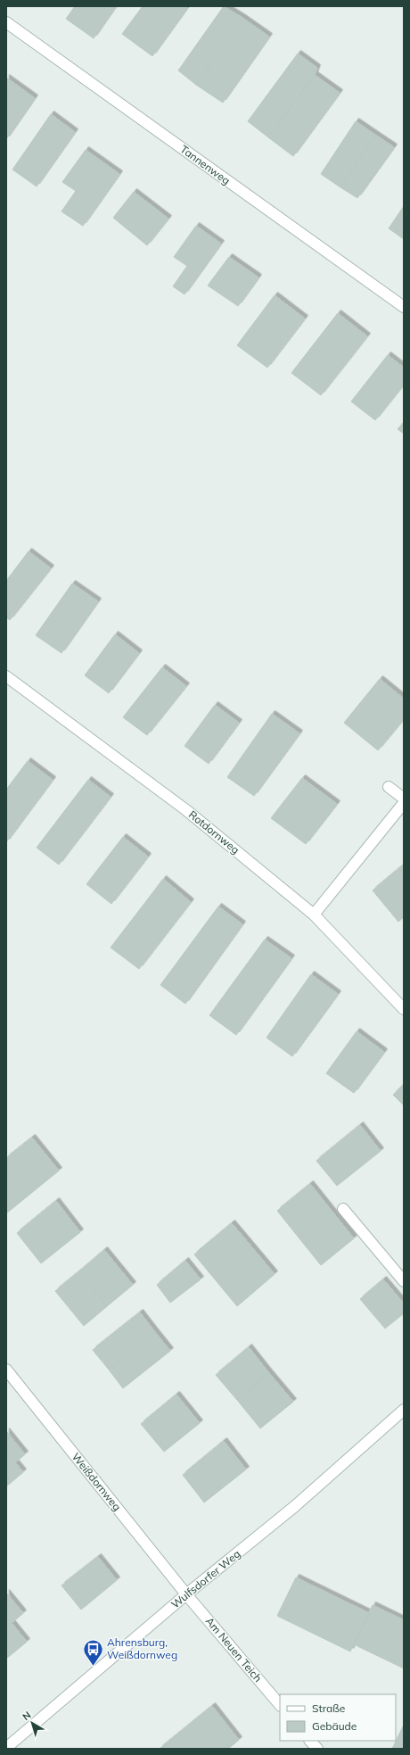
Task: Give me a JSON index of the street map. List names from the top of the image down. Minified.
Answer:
{"streets":{"street":["Tannenweg","Rotdornweg","Weißdornweg","Wulfsdorfer Weg","Am Neuen Teich"]},"crossings":[["Weißdornweg","Wulfsdorfer Weg"],["Weißdornweg","Am Neuen Teich"],["Wulfsdorfer Weg","Am Neuen Teich"]],"places":{"bus stop":["Ahrensburg, Weißdornweg"]},"legend":["Straße","Gebäude"],"north":"top left"}
